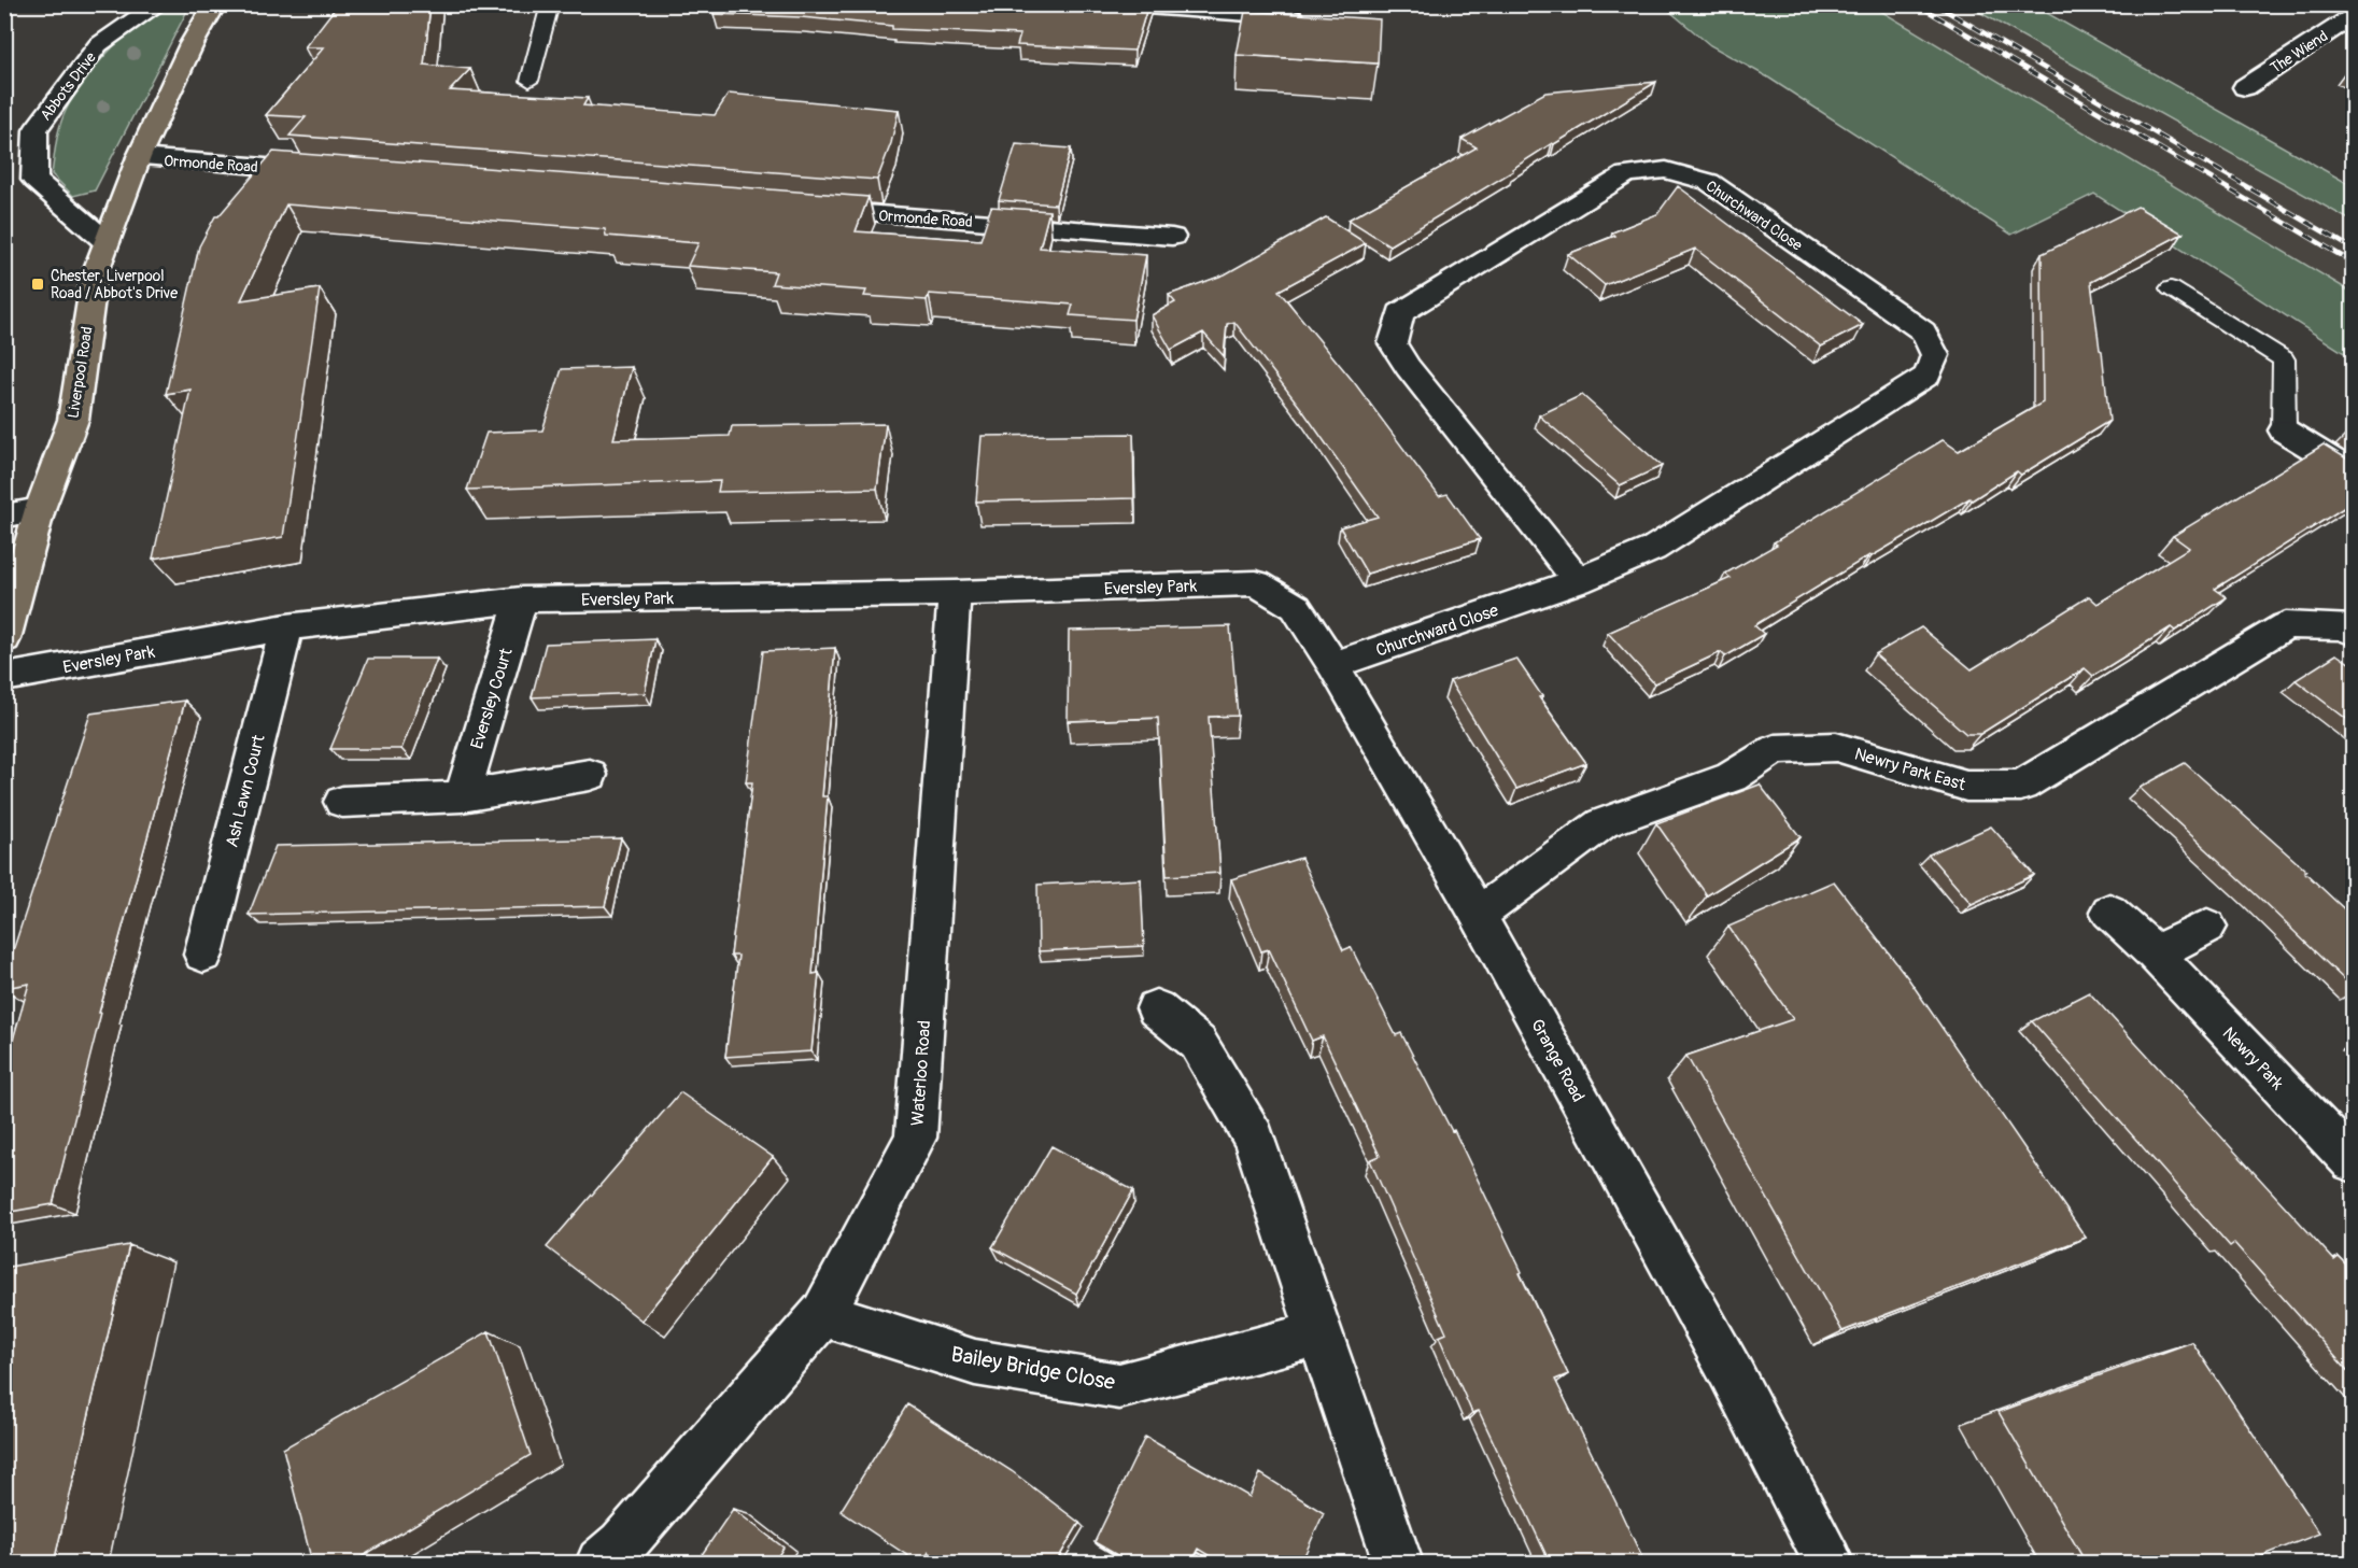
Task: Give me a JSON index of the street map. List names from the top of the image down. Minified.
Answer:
{"streets":{"highway":["Liverpool Road"],"street":["The Wiend","Abbots Drive","Ormonde Road","Churchward Close","Eversley Park","Eversley Court","Newry Park East","Ash Lawn Court","Newry Park","Grange Road","Waterloo Road","Bailey Bridge Close"]},"crossings":[["Abbots Drive","Liverpool Road"],["Ormonde Road","Liverpool Road"],["Churchward Close","Grange Road"],["Eversley Park","Eversley Court"],["Eversley Park","Ash Lawn Court"],["Eversley Park","Grange Road"],["Eversley Park","Waterloo Road"],["Newry Park East","Grange Road"],["Waterloo Road","Bailey Bridge Close"]],"places":{"transit":["Chester, Liverpool Road / Abbot's Drive"]}}
